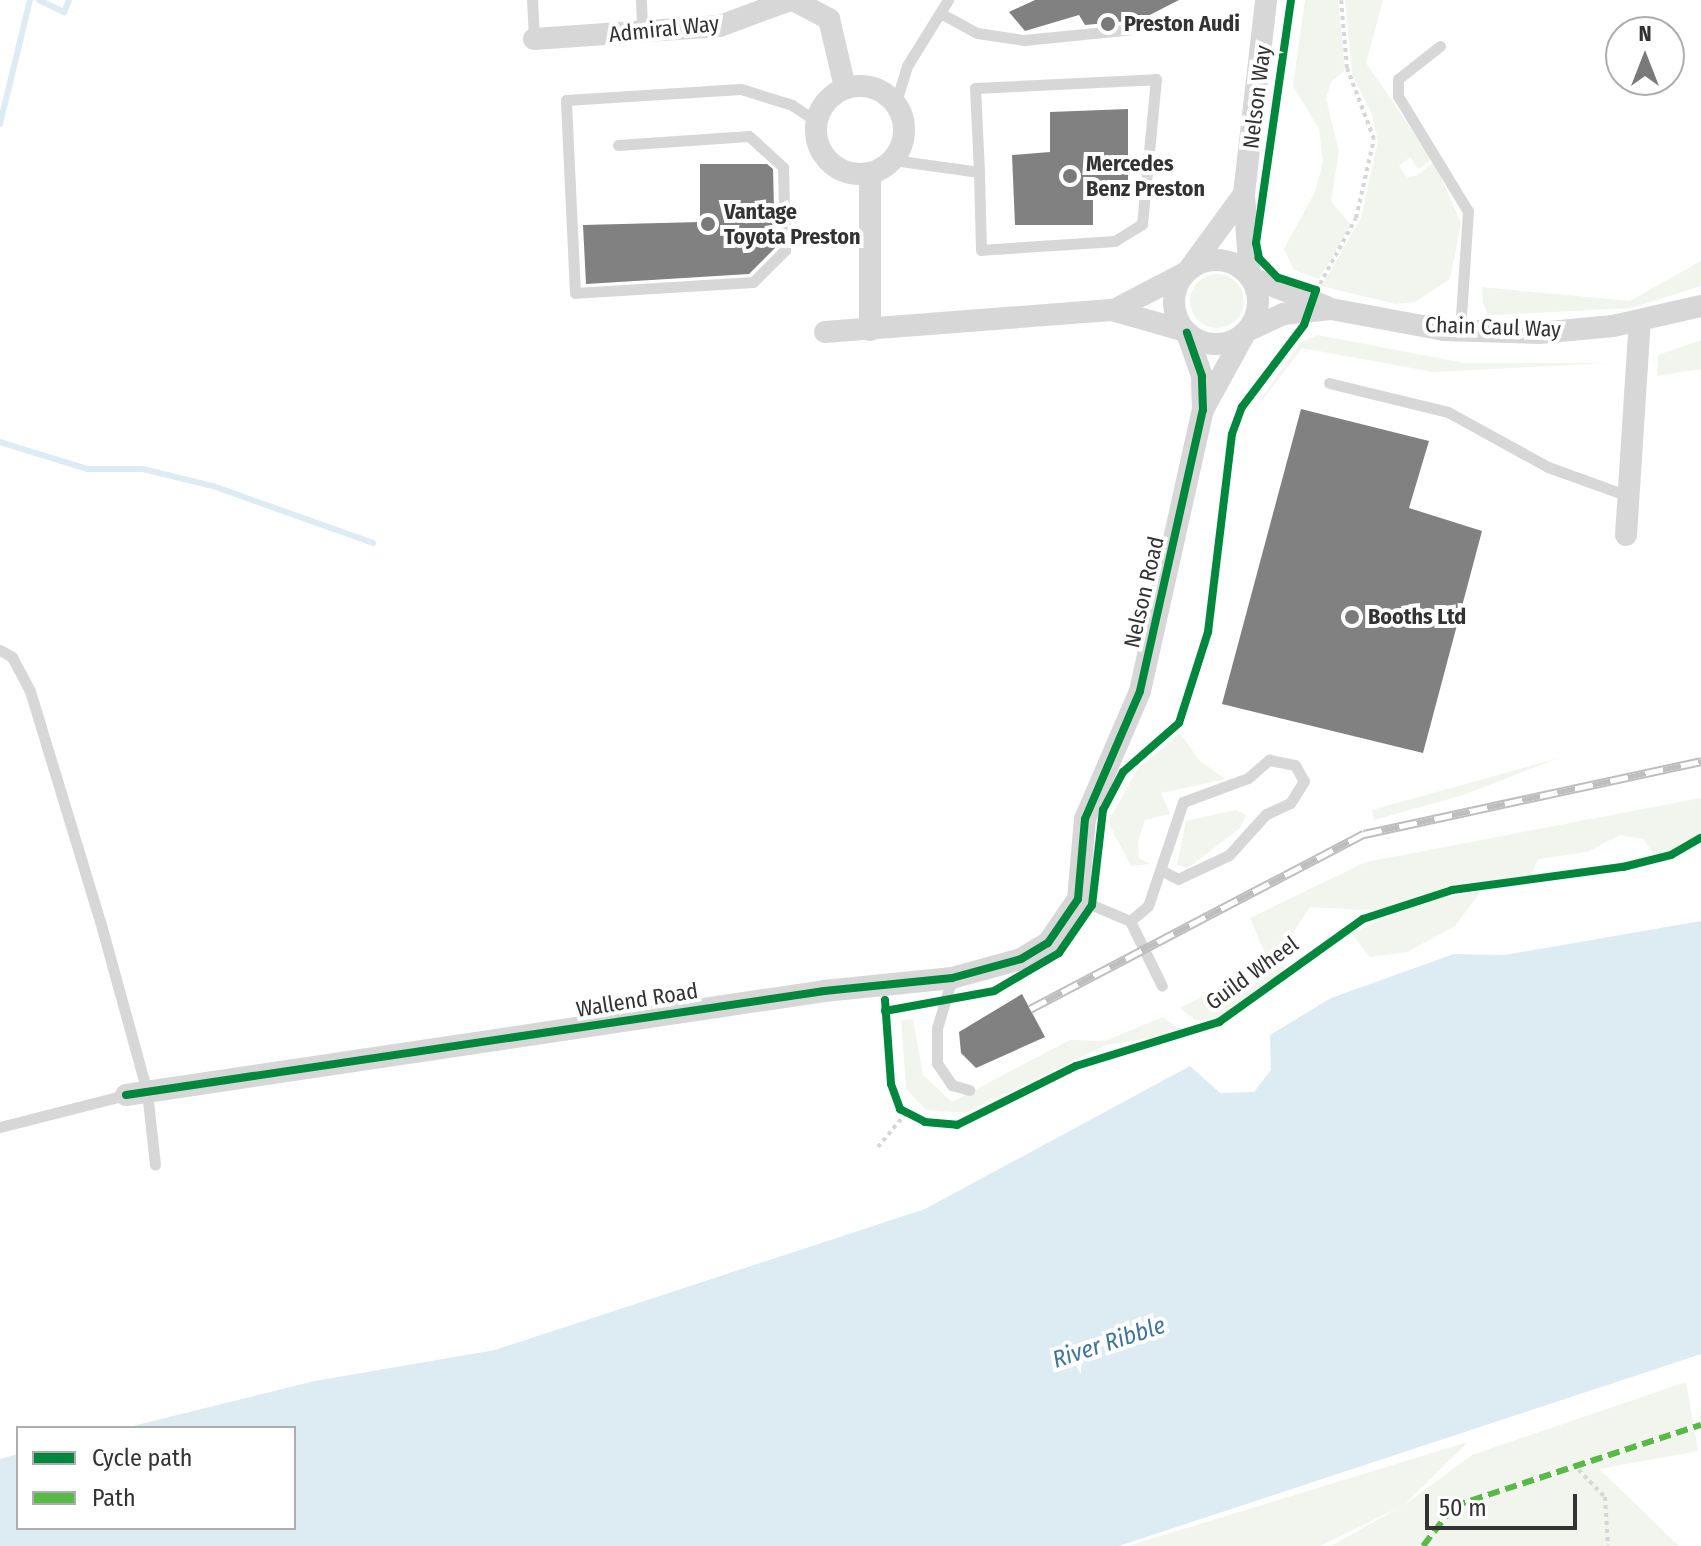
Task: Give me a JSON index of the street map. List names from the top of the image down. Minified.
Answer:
{"streets":{"street":["Admiral Way","Nelson Way","Chain Caul Way","Nelson Road","Wallend Road"],"cycle path":["Guild Wheel"]},"crossings":[["Nelson Way","Chain Caul Way"],["Nelson Way","Nelson Road"],["Chain Caul Way","Nelson Road"],["Nelson Road","Wallend Road"]],"water":["River Ribble"],"places":["Preston Audi","Mercedes Benz Preston","Vantage Toyota Preston","Booths Ltd"],"legend":["Cycle path","Path"],"scale_bar":"50 m","north":"top"}
